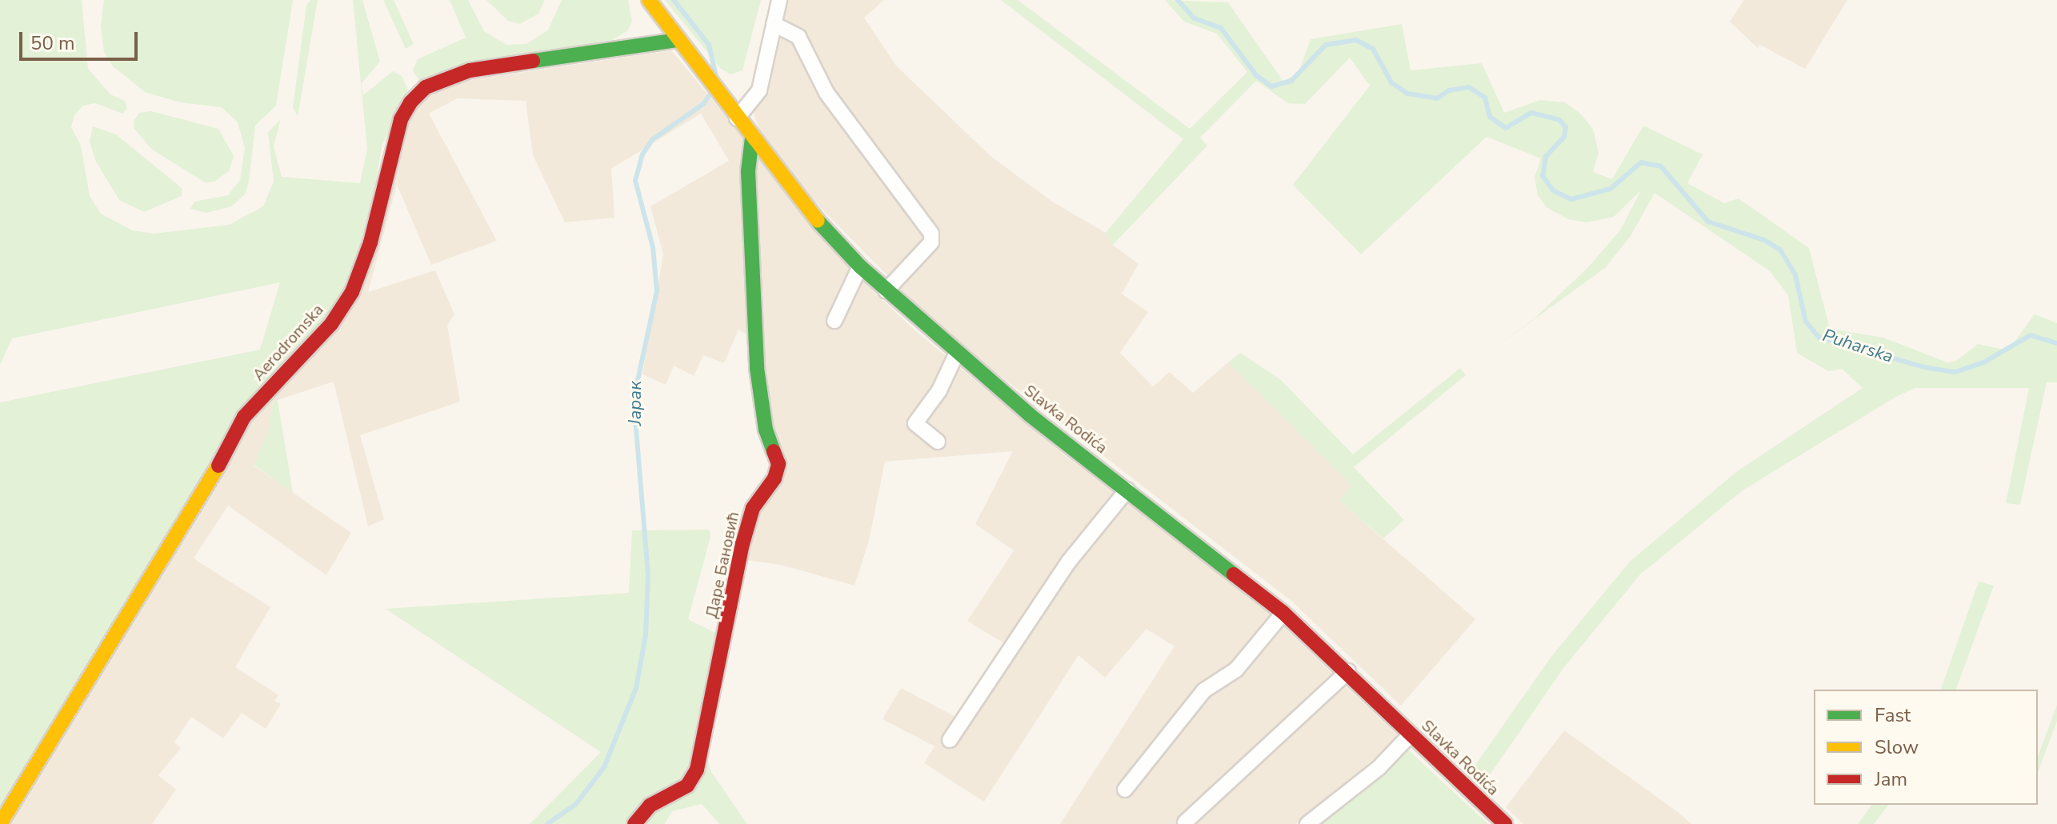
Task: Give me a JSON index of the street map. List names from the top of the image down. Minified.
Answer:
{"streets":{"street":["Aerodromska","Slavka Rodića","Даре Бановић"]},"crossings":[["Aerodromska","Slavka Rodića"],["Slavka Rodića","Даре Бановић"]],"water":["Puharska","Јарак"],"legend":["Fast","Slow","Jam"],"scale_bar":"50 m"}
